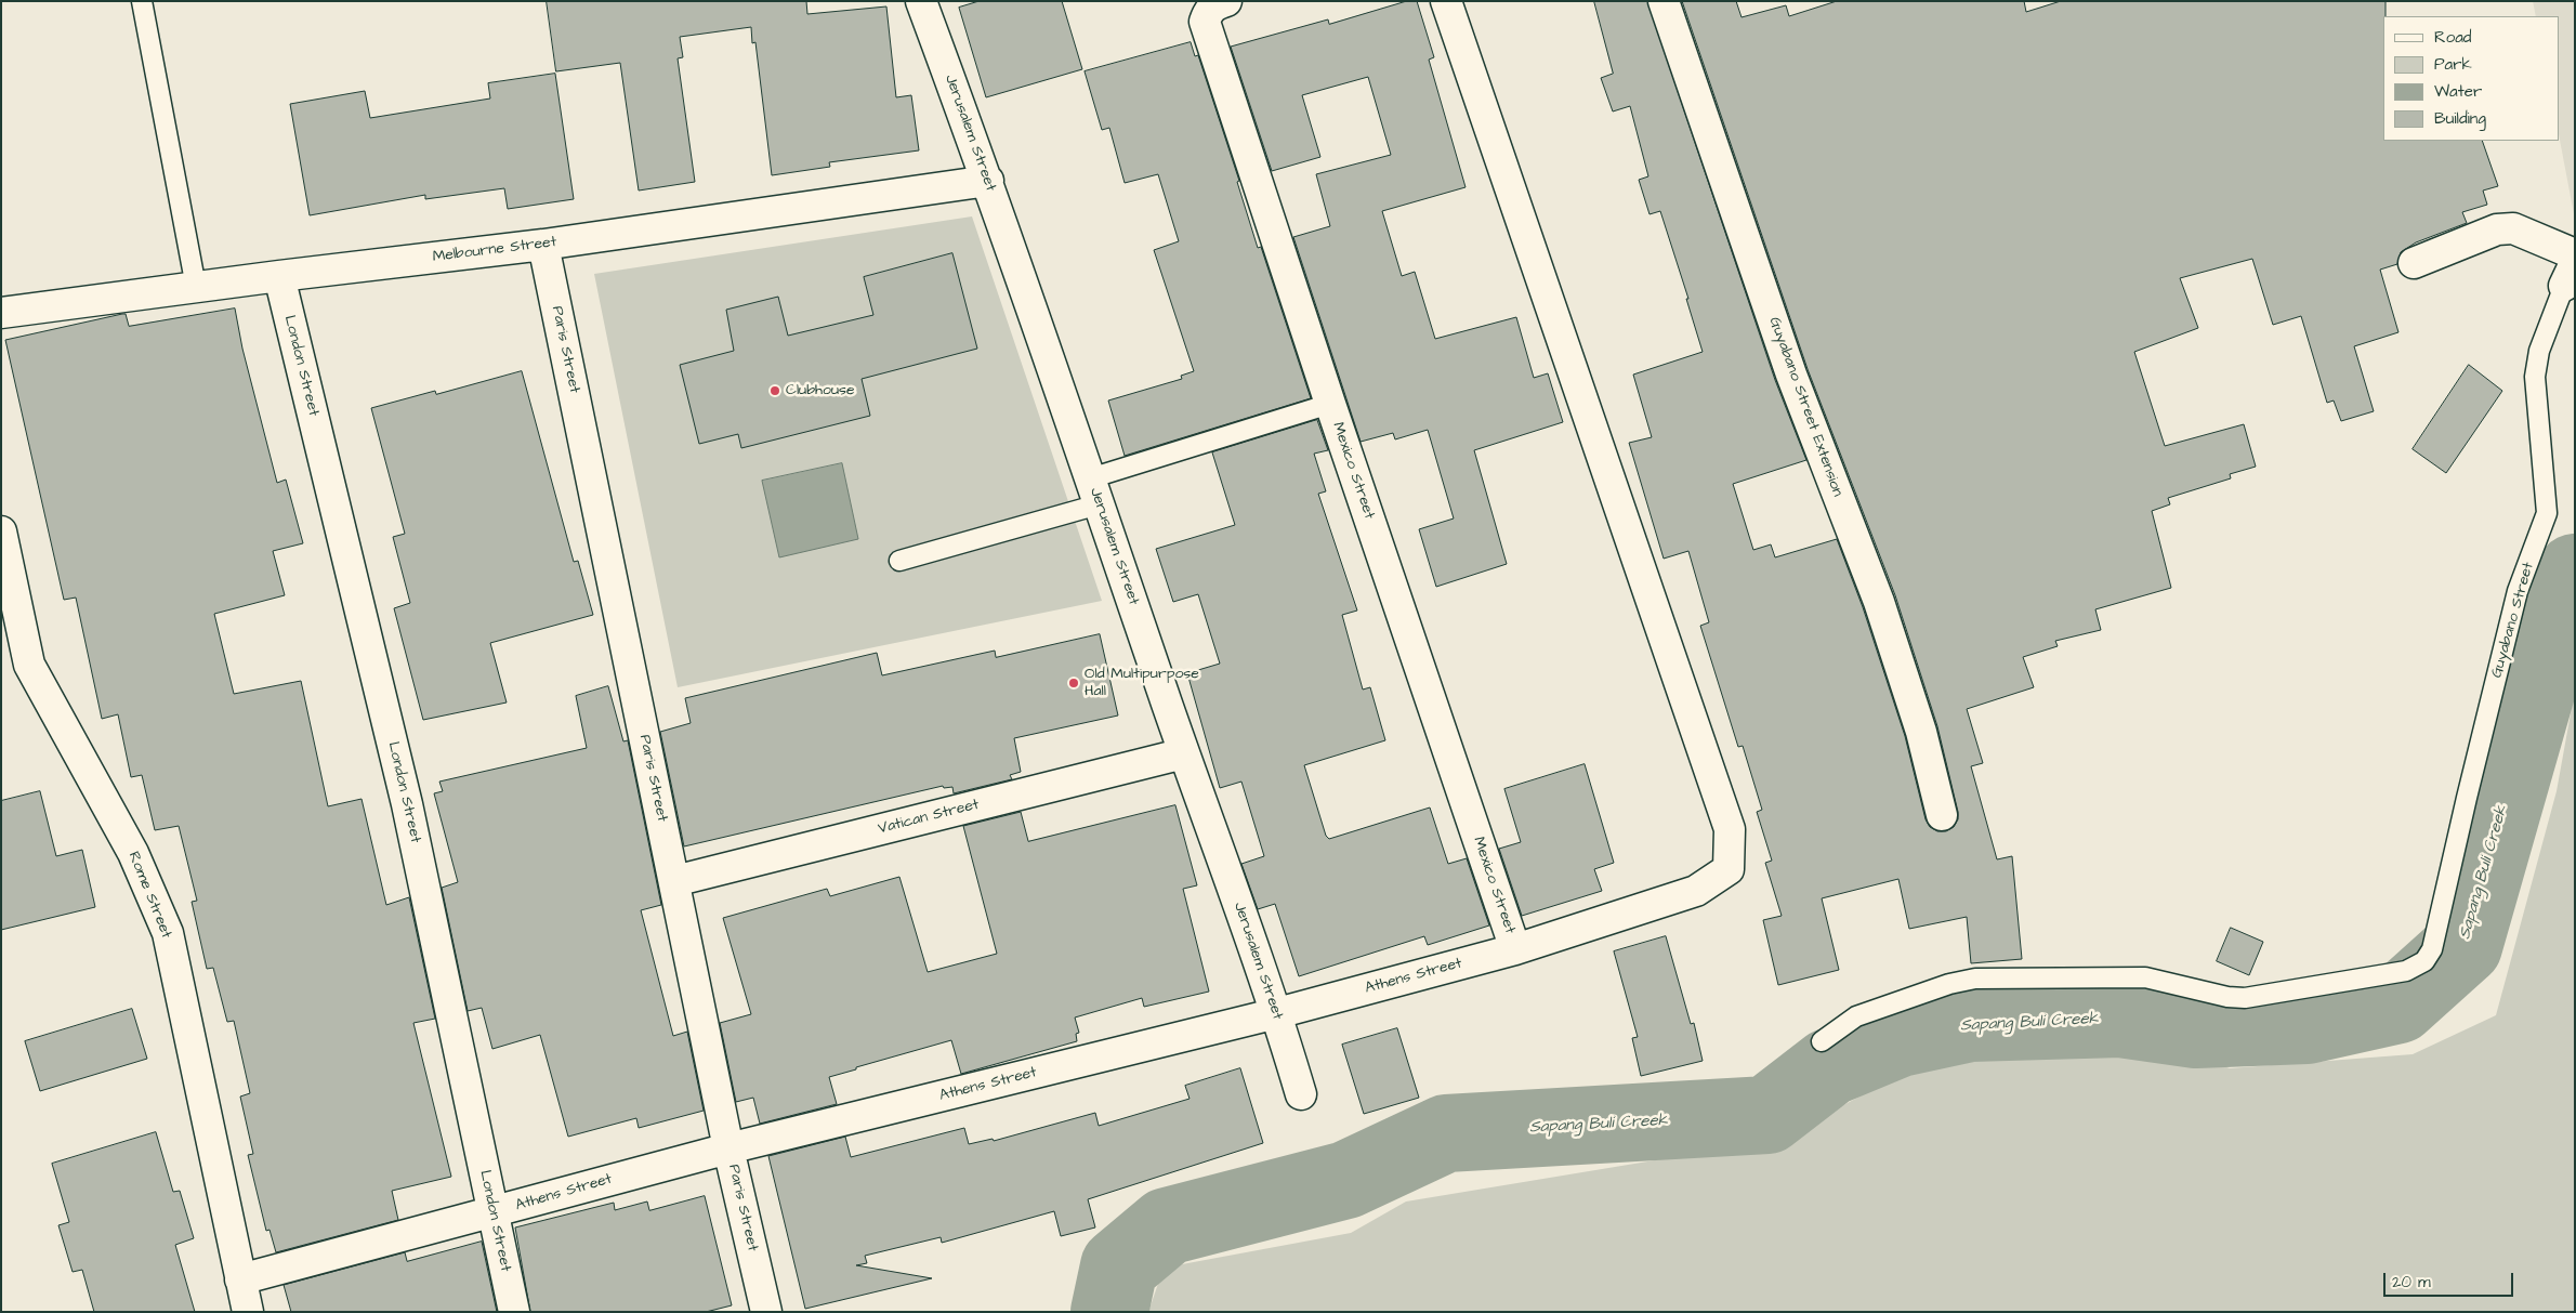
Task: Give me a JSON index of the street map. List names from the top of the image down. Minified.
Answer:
{"streets":{"street":["Jerusalem Street","Melbourne Street","Paris Street","London Street","Guyabano Street Extension","Mexico Street","Vatican Street","Rome Street","Athens Street"],"lane":["Guyabano Street"]},"crossings":[["Jerusalem Street","Melbourne Street"],["Jerusalem Street","Vatican Street"],["Jerusalem Street","Athens Street"],["Melbourne Street","Paris Street"],["Melbourne Street","London Street"],["Paris Street","Vatican Street"],["Paris Street","Athens Street"],["London Street","Athens Street"],["Mexico Street","Athens Street"],["Rome Street","Athens Street"]],"water":["Sapang Buli Creek"],"places":["Clubhouse","Old Multipurpose Hall"],"legend":["Road","Park","Water","Building"],"scale_bar":"20 m"}
